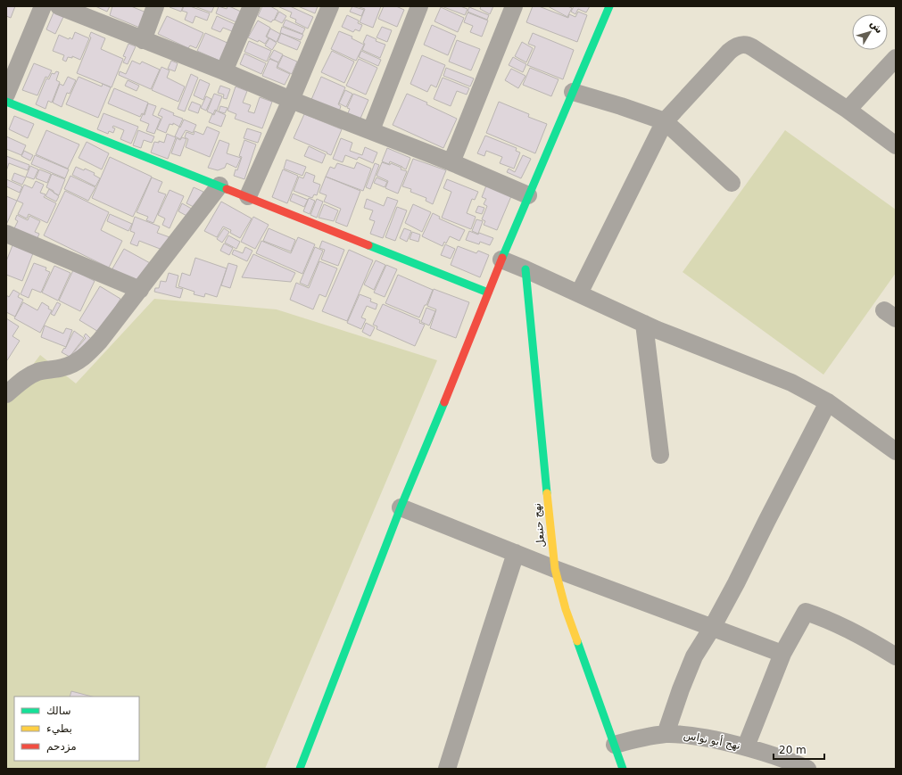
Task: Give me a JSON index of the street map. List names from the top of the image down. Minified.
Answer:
{"streets":{"street":["نهج حنبعل","نهج أبو نواس"]},"crossings":[["نهج حنبعل","نهج أبو نواس"]],"legend":["سالك","بطيء","مزدحم"],"scale_bar":"20 m","north":"top right"}
